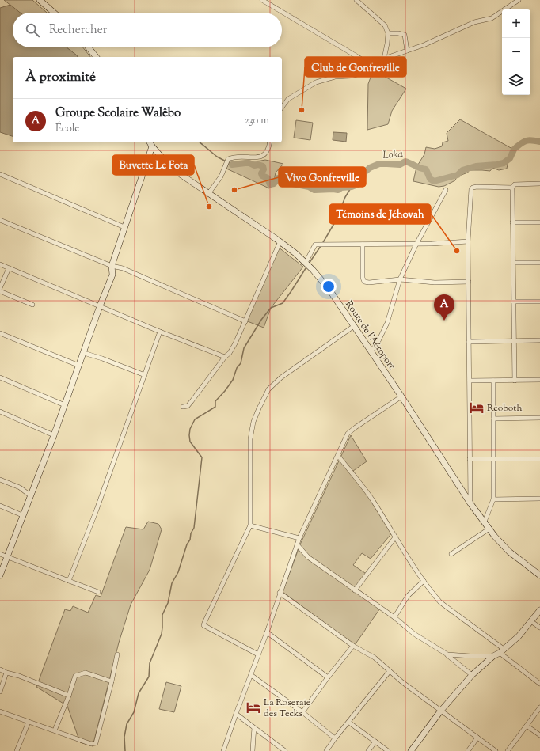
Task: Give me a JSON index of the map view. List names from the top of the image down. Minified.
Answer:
{"streets":{"street":["Route de l'Aéroport"]},"water":["Loka"],"places":{"other":["Club de Gonfreville","Vivo Gonfreville","Buvette Le Fota","Témoins de Jéhovah"],"hotel":["Reoboth","La Roseraie des Tecks"]},"page":{"map_buttons":["+","−"],"search":"Rechercher","heading":"À proximité","list":[{"mark":"A","name":"Groupe Scolaire Walêbo","note":"École","value":"230 m"}],"pins":"A"}}
